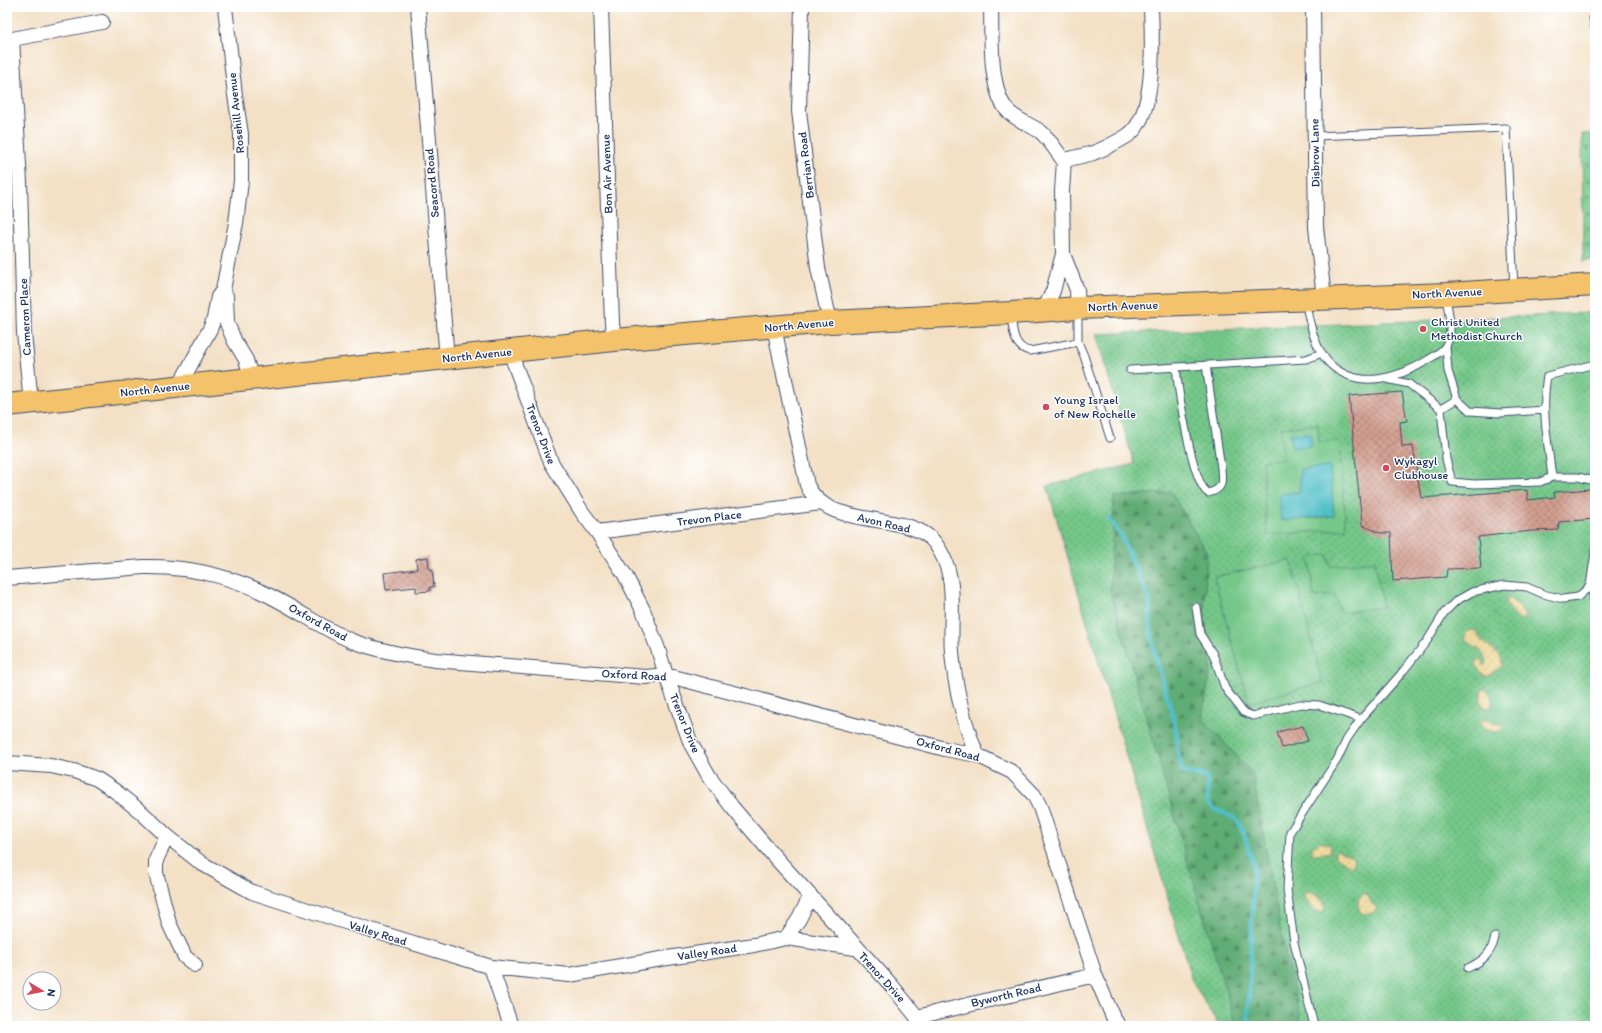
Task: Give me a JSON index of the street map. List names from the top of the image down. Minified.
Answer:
{"streets":{"main road":["North Avenue"],"street":["Rosehill Avenue","Disbrow Lane","Berrian Road","Bon Air Avenue","Seacord Road","Cameron Place","Trenor Drive","Trevon Place","Avon Road","Oxford Road","Valley Road","Byworth Road"]},"crossings":[["Rosehill Avenue","North Avenue"],["Disbrow Lane","North Avenue"],["Berrian Road","North Avenue"],["Bon Air Avenue","North Avenue"],["Seacord Road","North Avenue"],["North Avenue","Cameron Place"],["North Avenue","Trenor Drive"],["North Avenue","Avon Road"],["Trenor Drive","Trevon Place"],["Trenor Drive","Oxford Road"],["Trenor Drive","Valley Road"],["Trenor Drive","Byworth Road"],["Trevon Place","Avon Road"],["Avon Road","Oxford Road"],["Oxford Road","Byworth Road"]],"places":["Christ United Methodist Church","Young Israel of New Rochelle","Wykagyl Clubhouse"],"north":"right"}
